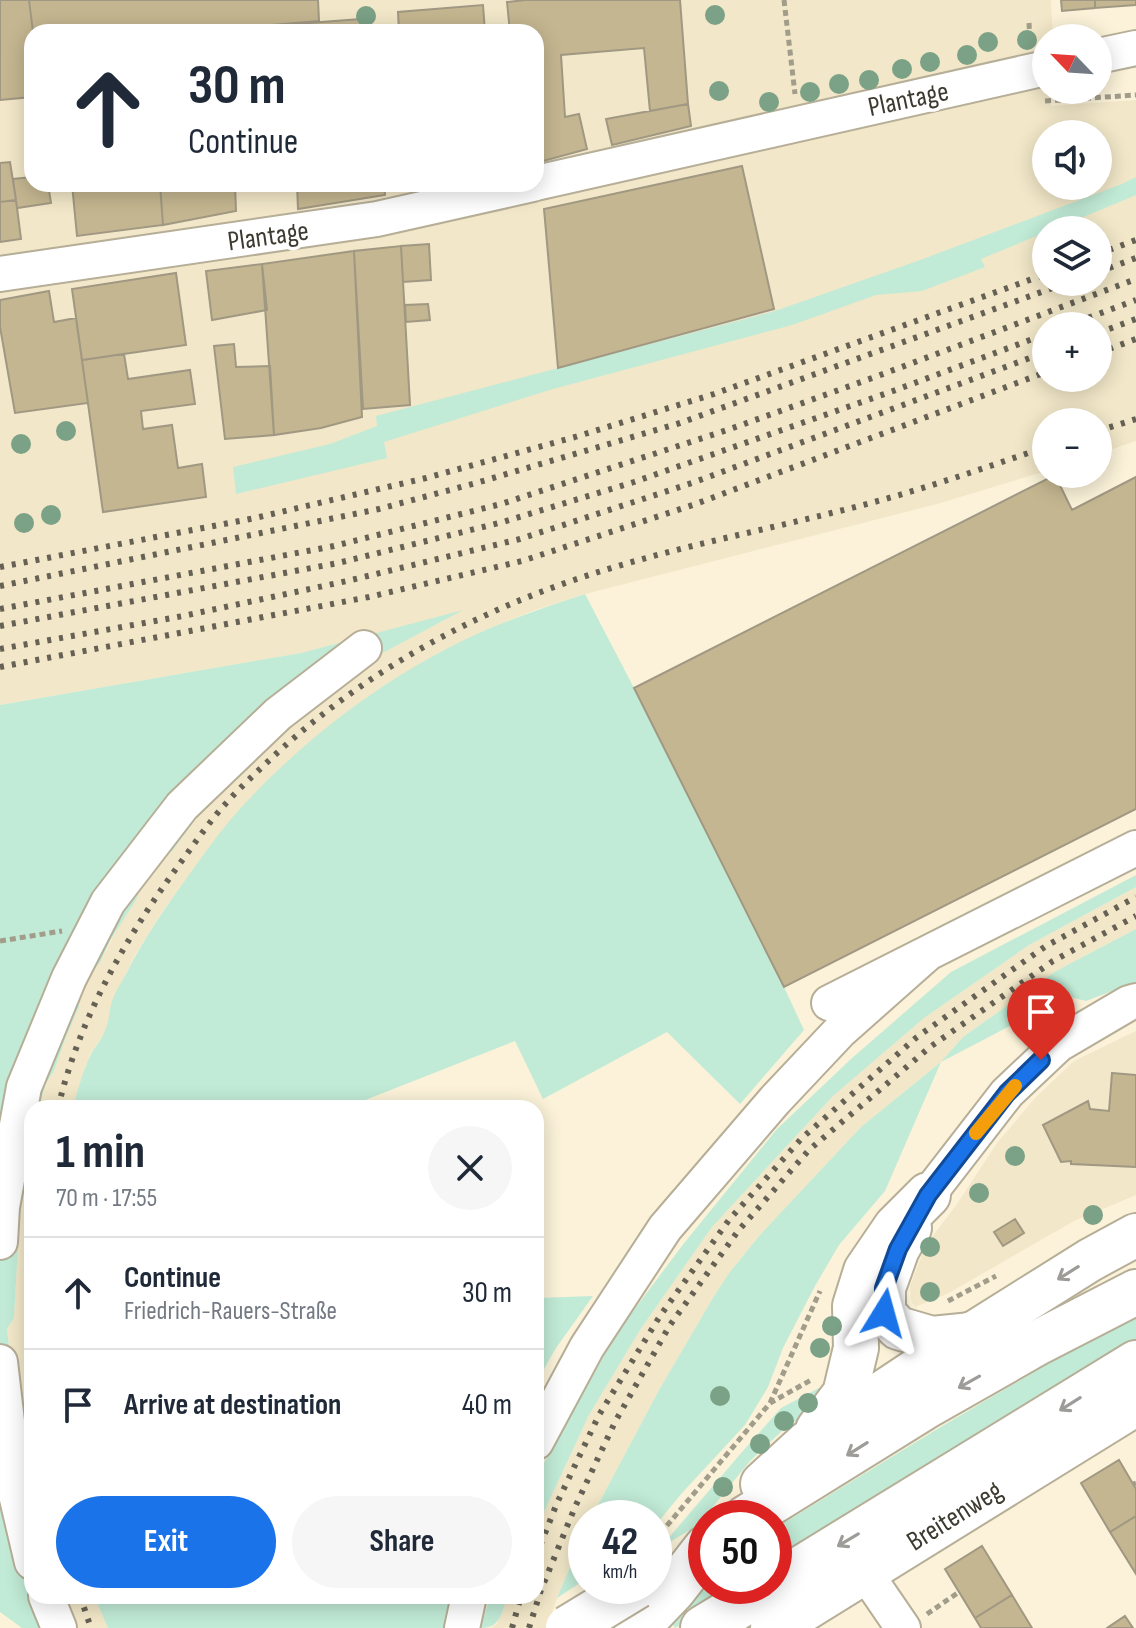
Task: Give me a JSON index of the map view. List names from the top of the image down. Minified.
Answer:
{"streets":{"highway":["Breitenweg"],"street":["Plantage"]},"north":"top left","page":{"map_buttons":["+","−"],"turn":["30 m","Continue"],"heading":["1 min","70 m · 17:55"],"list":[{"name":"Continue","note":"Friedrich-Rauers-Straße","value":"30 m"},{"name":"Arrive at destination","value":"40 m"}],"buttons":["Exit","Share"],"speed":"42 km/h","limit":"50"}}
